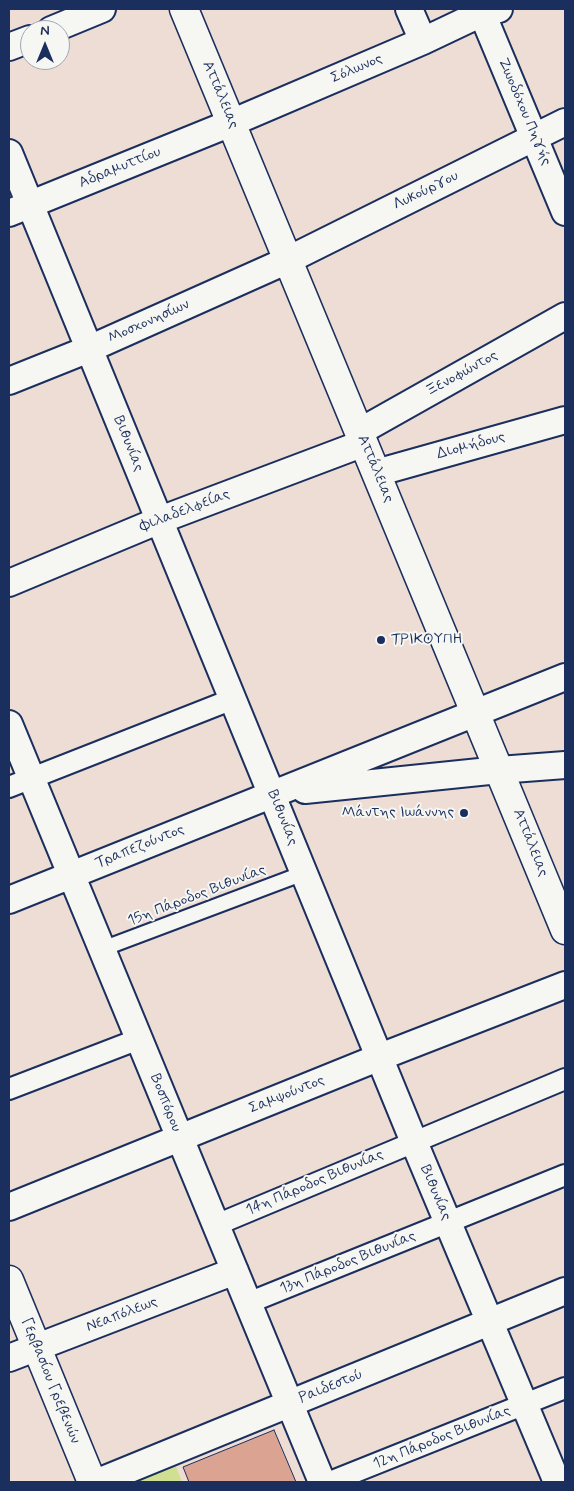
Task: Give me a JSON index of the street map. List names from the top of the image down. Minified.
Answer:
{"streets":{"street":["Σόλωνος","Αττάλειας","Ζωοδόχου Πηγής","Αδραμυττίου","Λυκούργου","Μοσχονησίων","Ξενοφώντος","Βιθυνίας","Διομήδους","Φιλαδελφείας","Τραπεζούντος","Σαμψούντος","Βοσπόρου","14η Πάροδος Βιθυνίας","13η Πάροδος Βιθυνίας","Νεαπόλεως","Γερβασίου Γρεβενών","Ραιδεστού","12η Πάροδος Βιθυνίας"],"lane":["15η Πάροδος Βιθυνίας"]},"crossings":[["Σόλωνος","Αττάλειας"],["Σόλωνος","Ζωοδόχου Πηγής"],["Σόλωνος","Αδραμυττίου"],["Αττάλειας","Αδραμυττίου"],["Αττάλειας","Λυκούργου"],["Αττάλειας","Μοσχονησίων"],["Αττάλειας","Ξενοφώντος"],["Αττάλειας","Διομήδους"],["Αττάλειας","Φιλαδελφείας"],["Αττάλειας","Τραπεζούντος"],["Ζωοδόχου Πηγής","Λυκούργου"],["Αδραμυττίου","Βιθυνίας"],["Λυκούργου","Μοσχονησίων"],["Μοσχονησίων","Βιθυνίας"],["Ξενοφώντος","Φιλαδελφείας"],["Βιθυνίας","Φιλαδελφείας"],["Βιθυνίας","Τραπεζούντος"],["Βιθυνίας","15η Πάροδος Βιθυνίας"],["Βιθυνίας","Σαμψούντος"],["Βιθυνίας","14η Πάροδος Βιθυνίας"],["Βιθυνίας","13η Πάροδος Βιθυνίας"],["Βιθυνίας","Ραιδεστού"],["Βιθυνίας","12η Πάροδος Βιθυνίας"],["Τραπεζούντος","Βοσπόρου"],["15η Πάροδος Βιθυνίας","Βοσπόρου"],["Σαμψούντος","Βοσπόρου"],["Βοσπόρου","14η Πάροδος Βιθυνίας"],["Βοσπόρου","13η Πάροδος Βιθυνίας"],["Βοσπόρου","Νεαπόλεως"],["Βοσπόρου","Ραιδεστού"],["Νεαπόλεως","Γερβασίου Γρεβενών"]],"places":["ΤΡΙΚΟΥΠΗ","Μάντης Ιωάννης"],"north":"top"}
